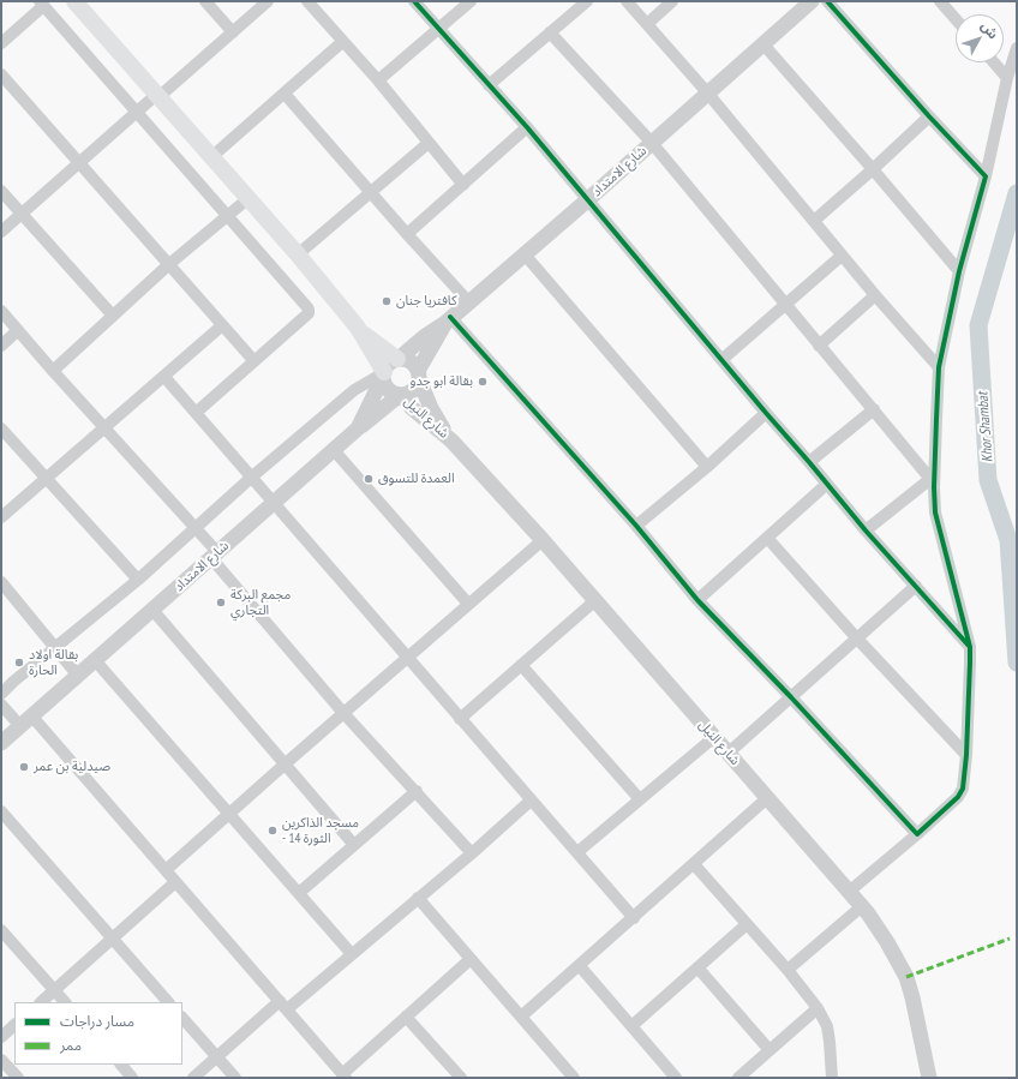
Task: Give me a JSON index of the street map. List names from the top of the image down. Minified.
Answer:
{"streets":{"street":["شارع الامتداد","شارع النيل"]},"crossings":[["شارع الامتداد","شارع النيل"]],"water":["Khor Shambat"],"places":["كافتريا جنان","بقالة ابو جدو","العمدة للتسوق","مجمع البركة التجاري","بقالة اولاد الحارة","صيدلية بن عمر","مسجد الذاكرين - الثورة 14"],"legend":["مسار دراجات","ممر"],"north":"top right"}
